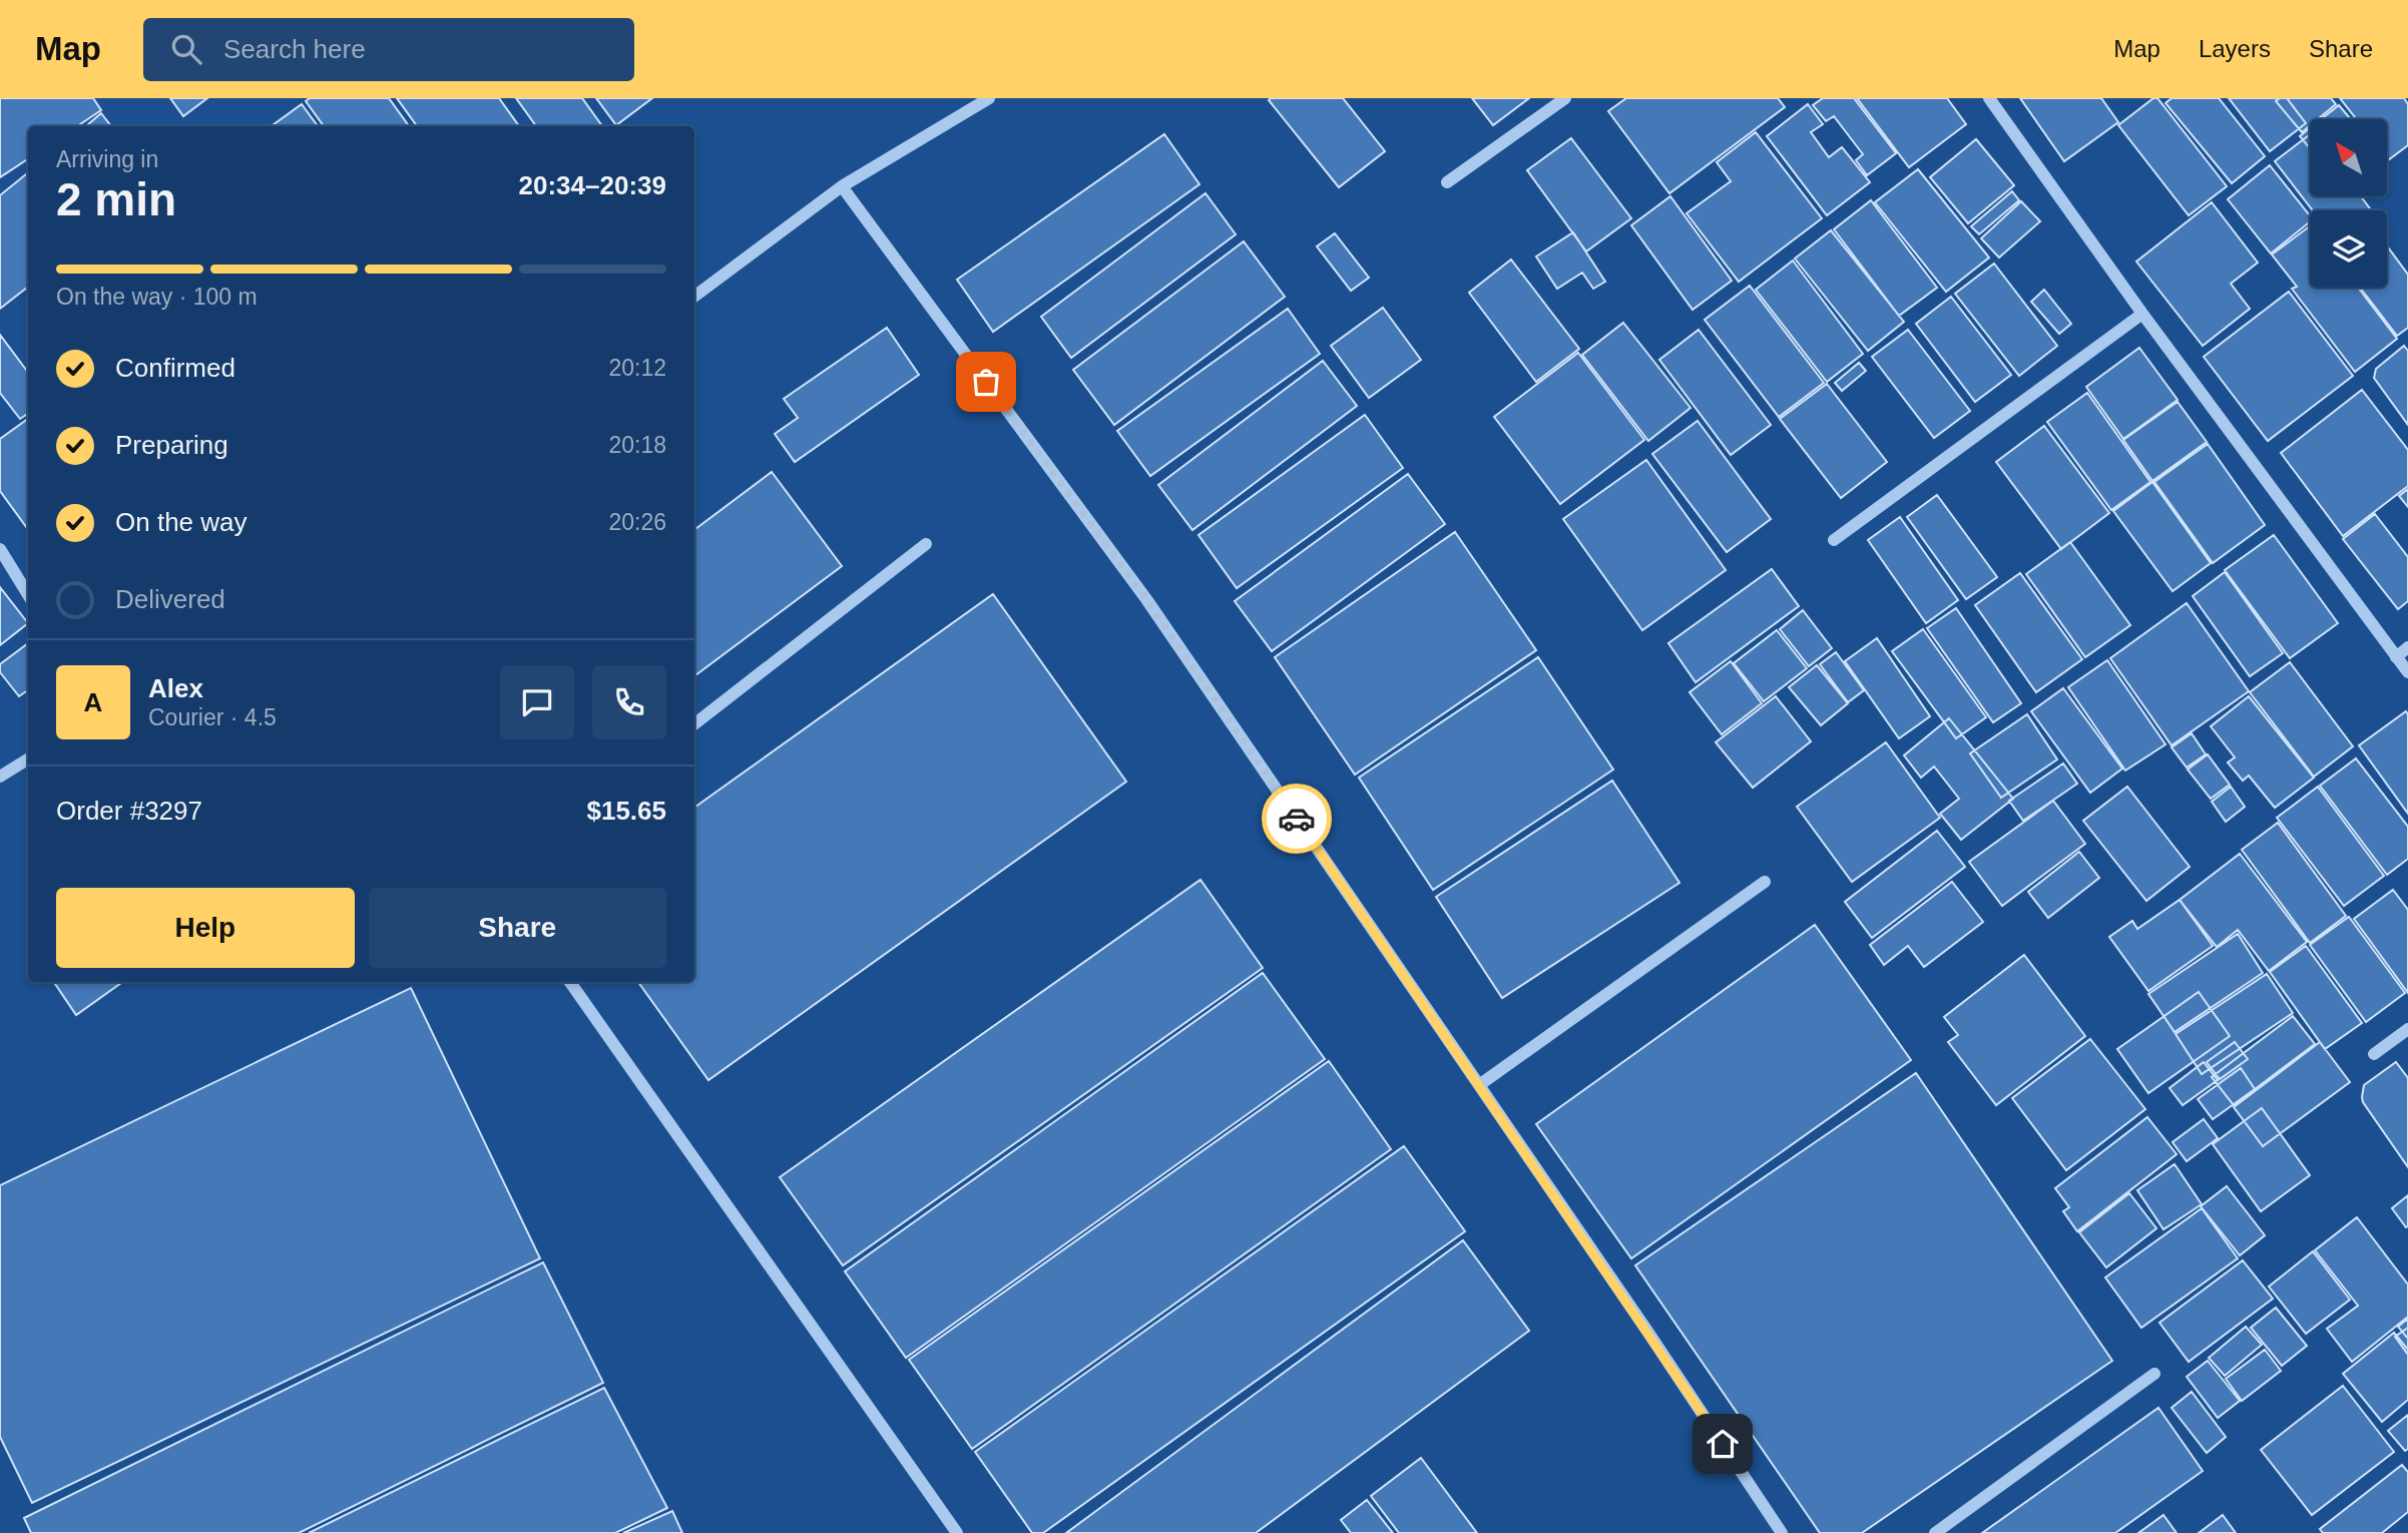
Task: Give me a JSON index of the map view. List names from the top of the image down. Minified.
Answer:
{"north":"top left","page":{"header":"Map","search":"Search here","nav":["Map","Layers","Share"],"heading":["2 min","Arriving in","20:34–20:39"],"panel":["Alex","Courier · 4.5","Order #3297","$15.65"],"bar":"On the way · 100 m","list":[["Confirmed","20:12"],["Preparing","20:18"],["On the way","20:26"],"Delivered"],"round":"A","buttons":["Help","Share"]}}
